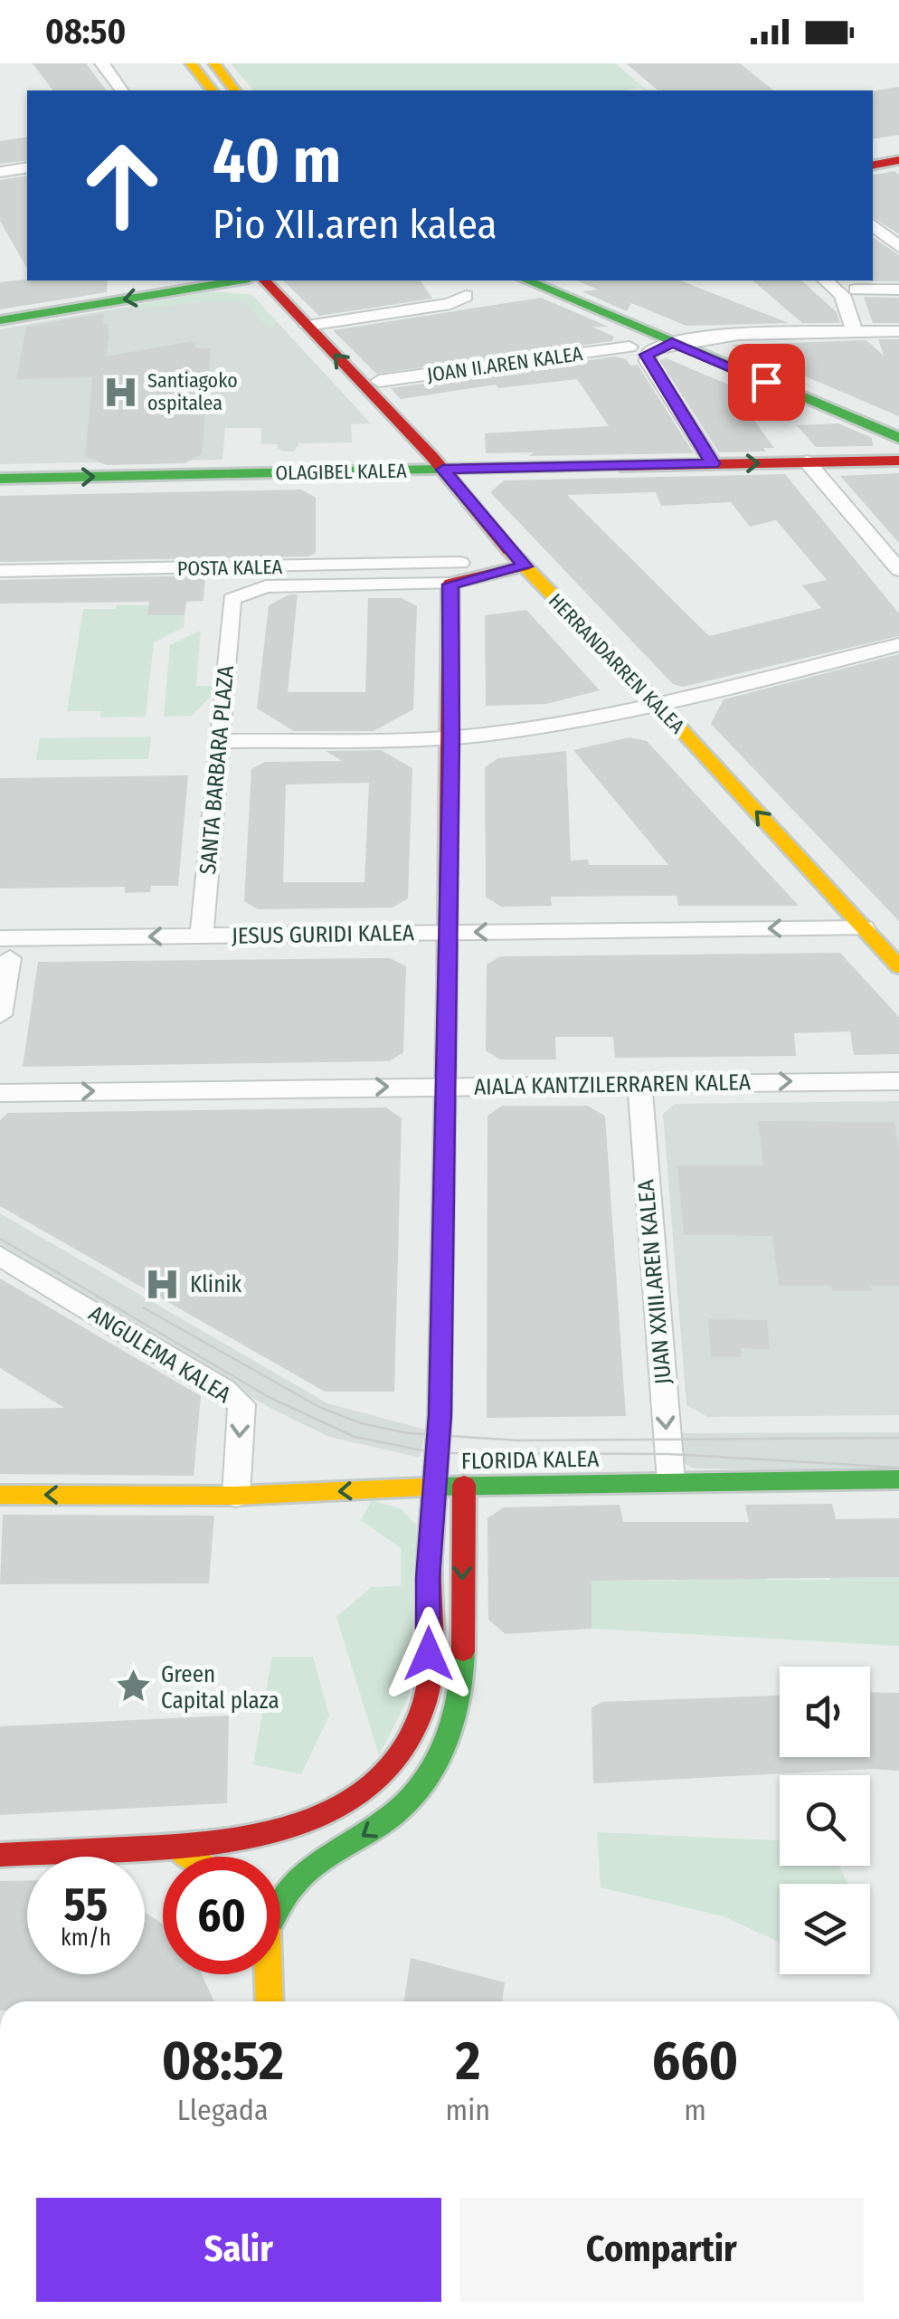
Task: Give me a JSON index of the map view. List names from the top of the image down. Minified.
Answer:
{"streets":{"main road":["OLAGIBEL KALEA","HERRANDARREN KALEA","FLORIDA KALEA"],"street":["JOAN II.AREN KALEA","POSTA KALEA","SANTA BARBARA PLAZA","JESUS GURIDI KALEA","AIALA KANTZILERRAREN KALEA","JUAN XXIII.AREN KALEA","ANGULEMA KALEA"]},"crossings":[["OLAGIBEL KALEA","HERRANDARREN KALEA"],["POSTA KALEA","SANTA BARBARA PLAZA"],["HERRANDARREN KALEA","JESUS GURIDI KALEA"],["SANTA BARBARA PLAZA","JESUS GURIDI KALEA"],["AIALA KANTZILERRAREN KALEA","JUAN XXIII.AREN KALEA"],["JUAN XXIII.AREN KALEA","FLORIDA KALEA"],["ANGULEMA KALEA","FLORIDA KALEA"]],"one_way":["HERRANDARREN KALEA","AIALA KANTZILERRAREN KALEA","JUAN XXIII.AREN KALEA","ANGULEMA KALEA","FLORIDA KALEA"],"places":{"hospital":["Santiagoko ospitalea","Klinik"],"place":["Green Capital plaza"]},"page":{"status":"08:50","turn":["40 m","Pio XII.aren kalea"],"speed":"55 km/h","limit":"60","eta":["08:52","Llegada","2","min","660","m"],"buttons":["Salir","Compartir"]}}
